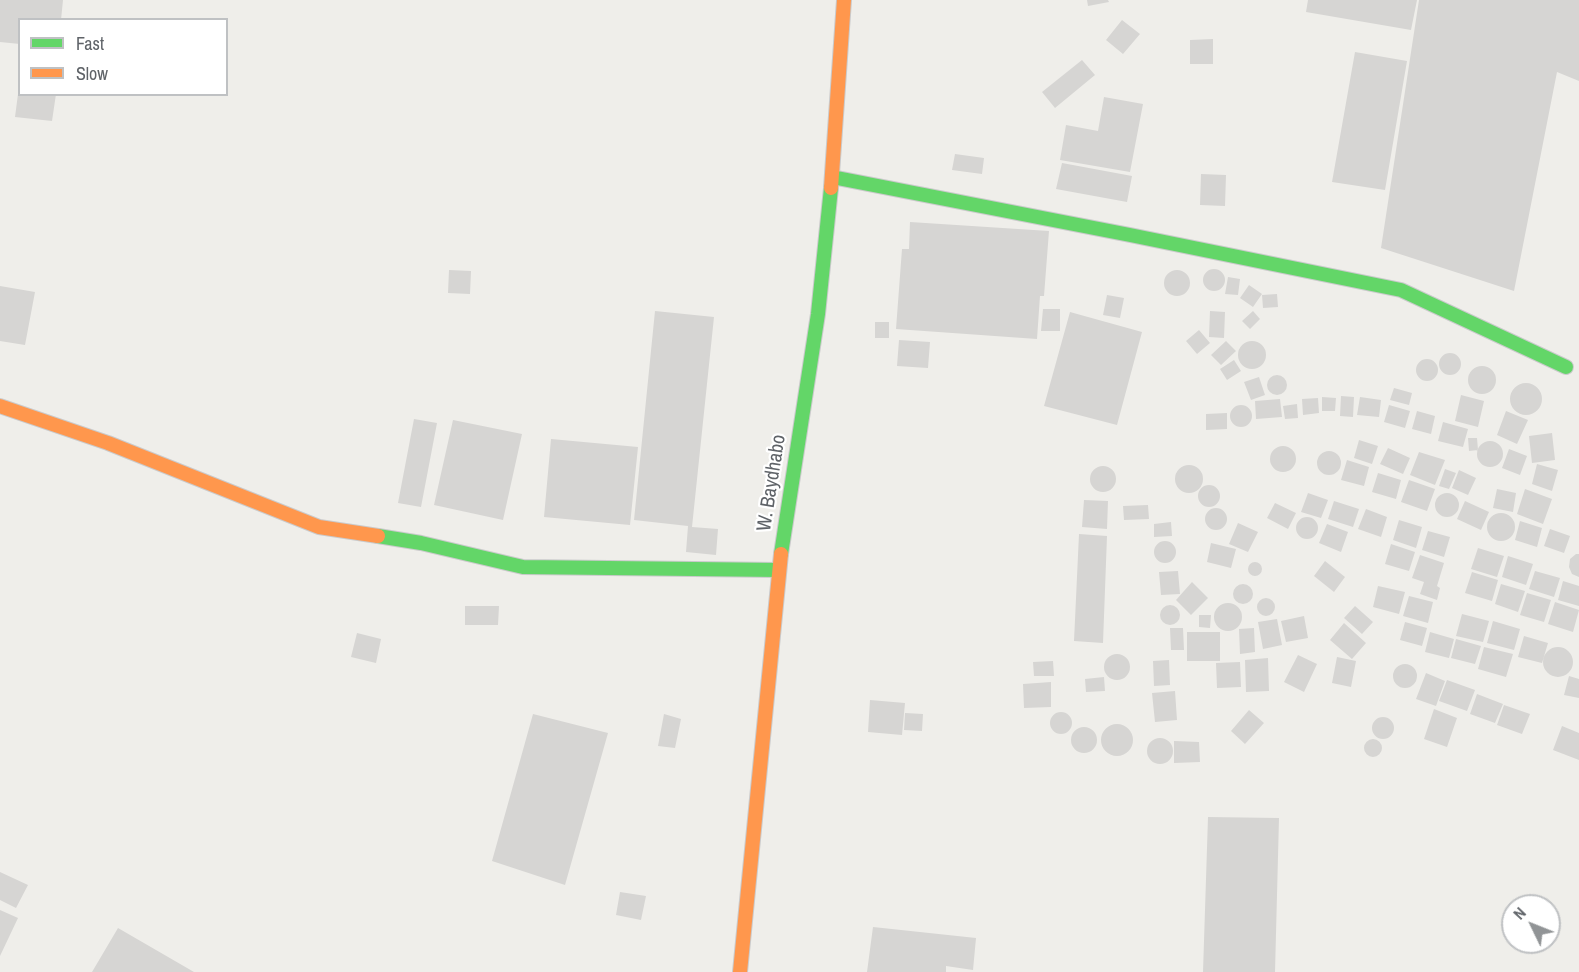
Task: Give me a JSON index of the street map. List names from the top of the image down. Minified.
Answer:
{"streets":{"street":["W. Baydhabo"]},"legend":["Fast","Slow"],"north":"top left"}
